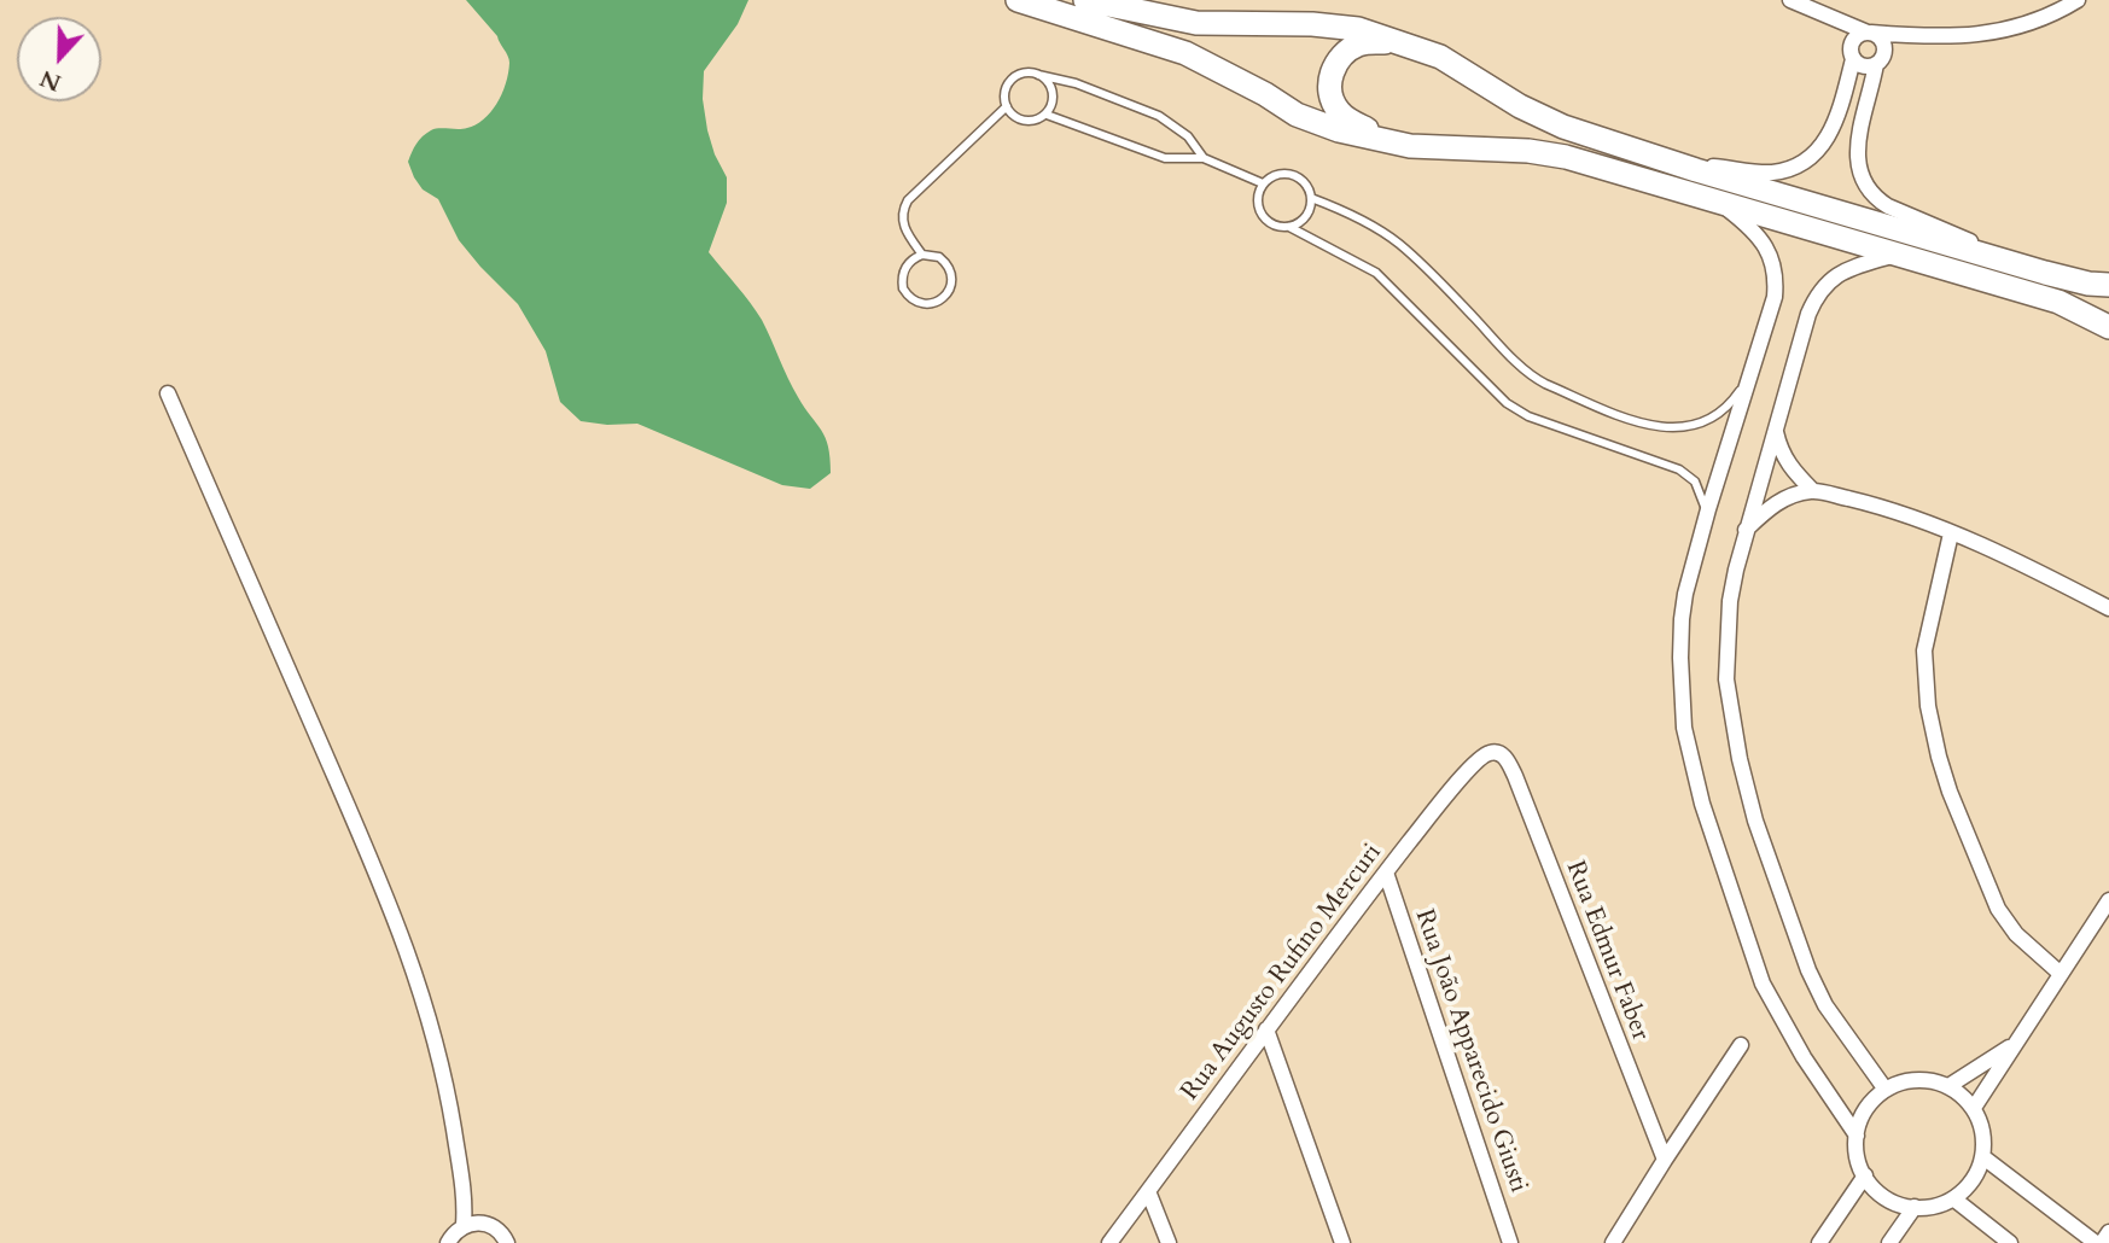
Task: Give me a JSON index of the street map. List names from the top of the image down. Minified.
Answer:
{"streets":{"street":["Rua Edmur Faber","Rua Augusto Rufino Mercuri","Rua João Apparecido Giusti"]},"crossings":[["Rua Edmur Faber","Rua Augusto Rufino Mercuri"],["Rua Augusto Rufino Mercuri","Rua João Apparecido Giusti"]],"north":"bottom"}
